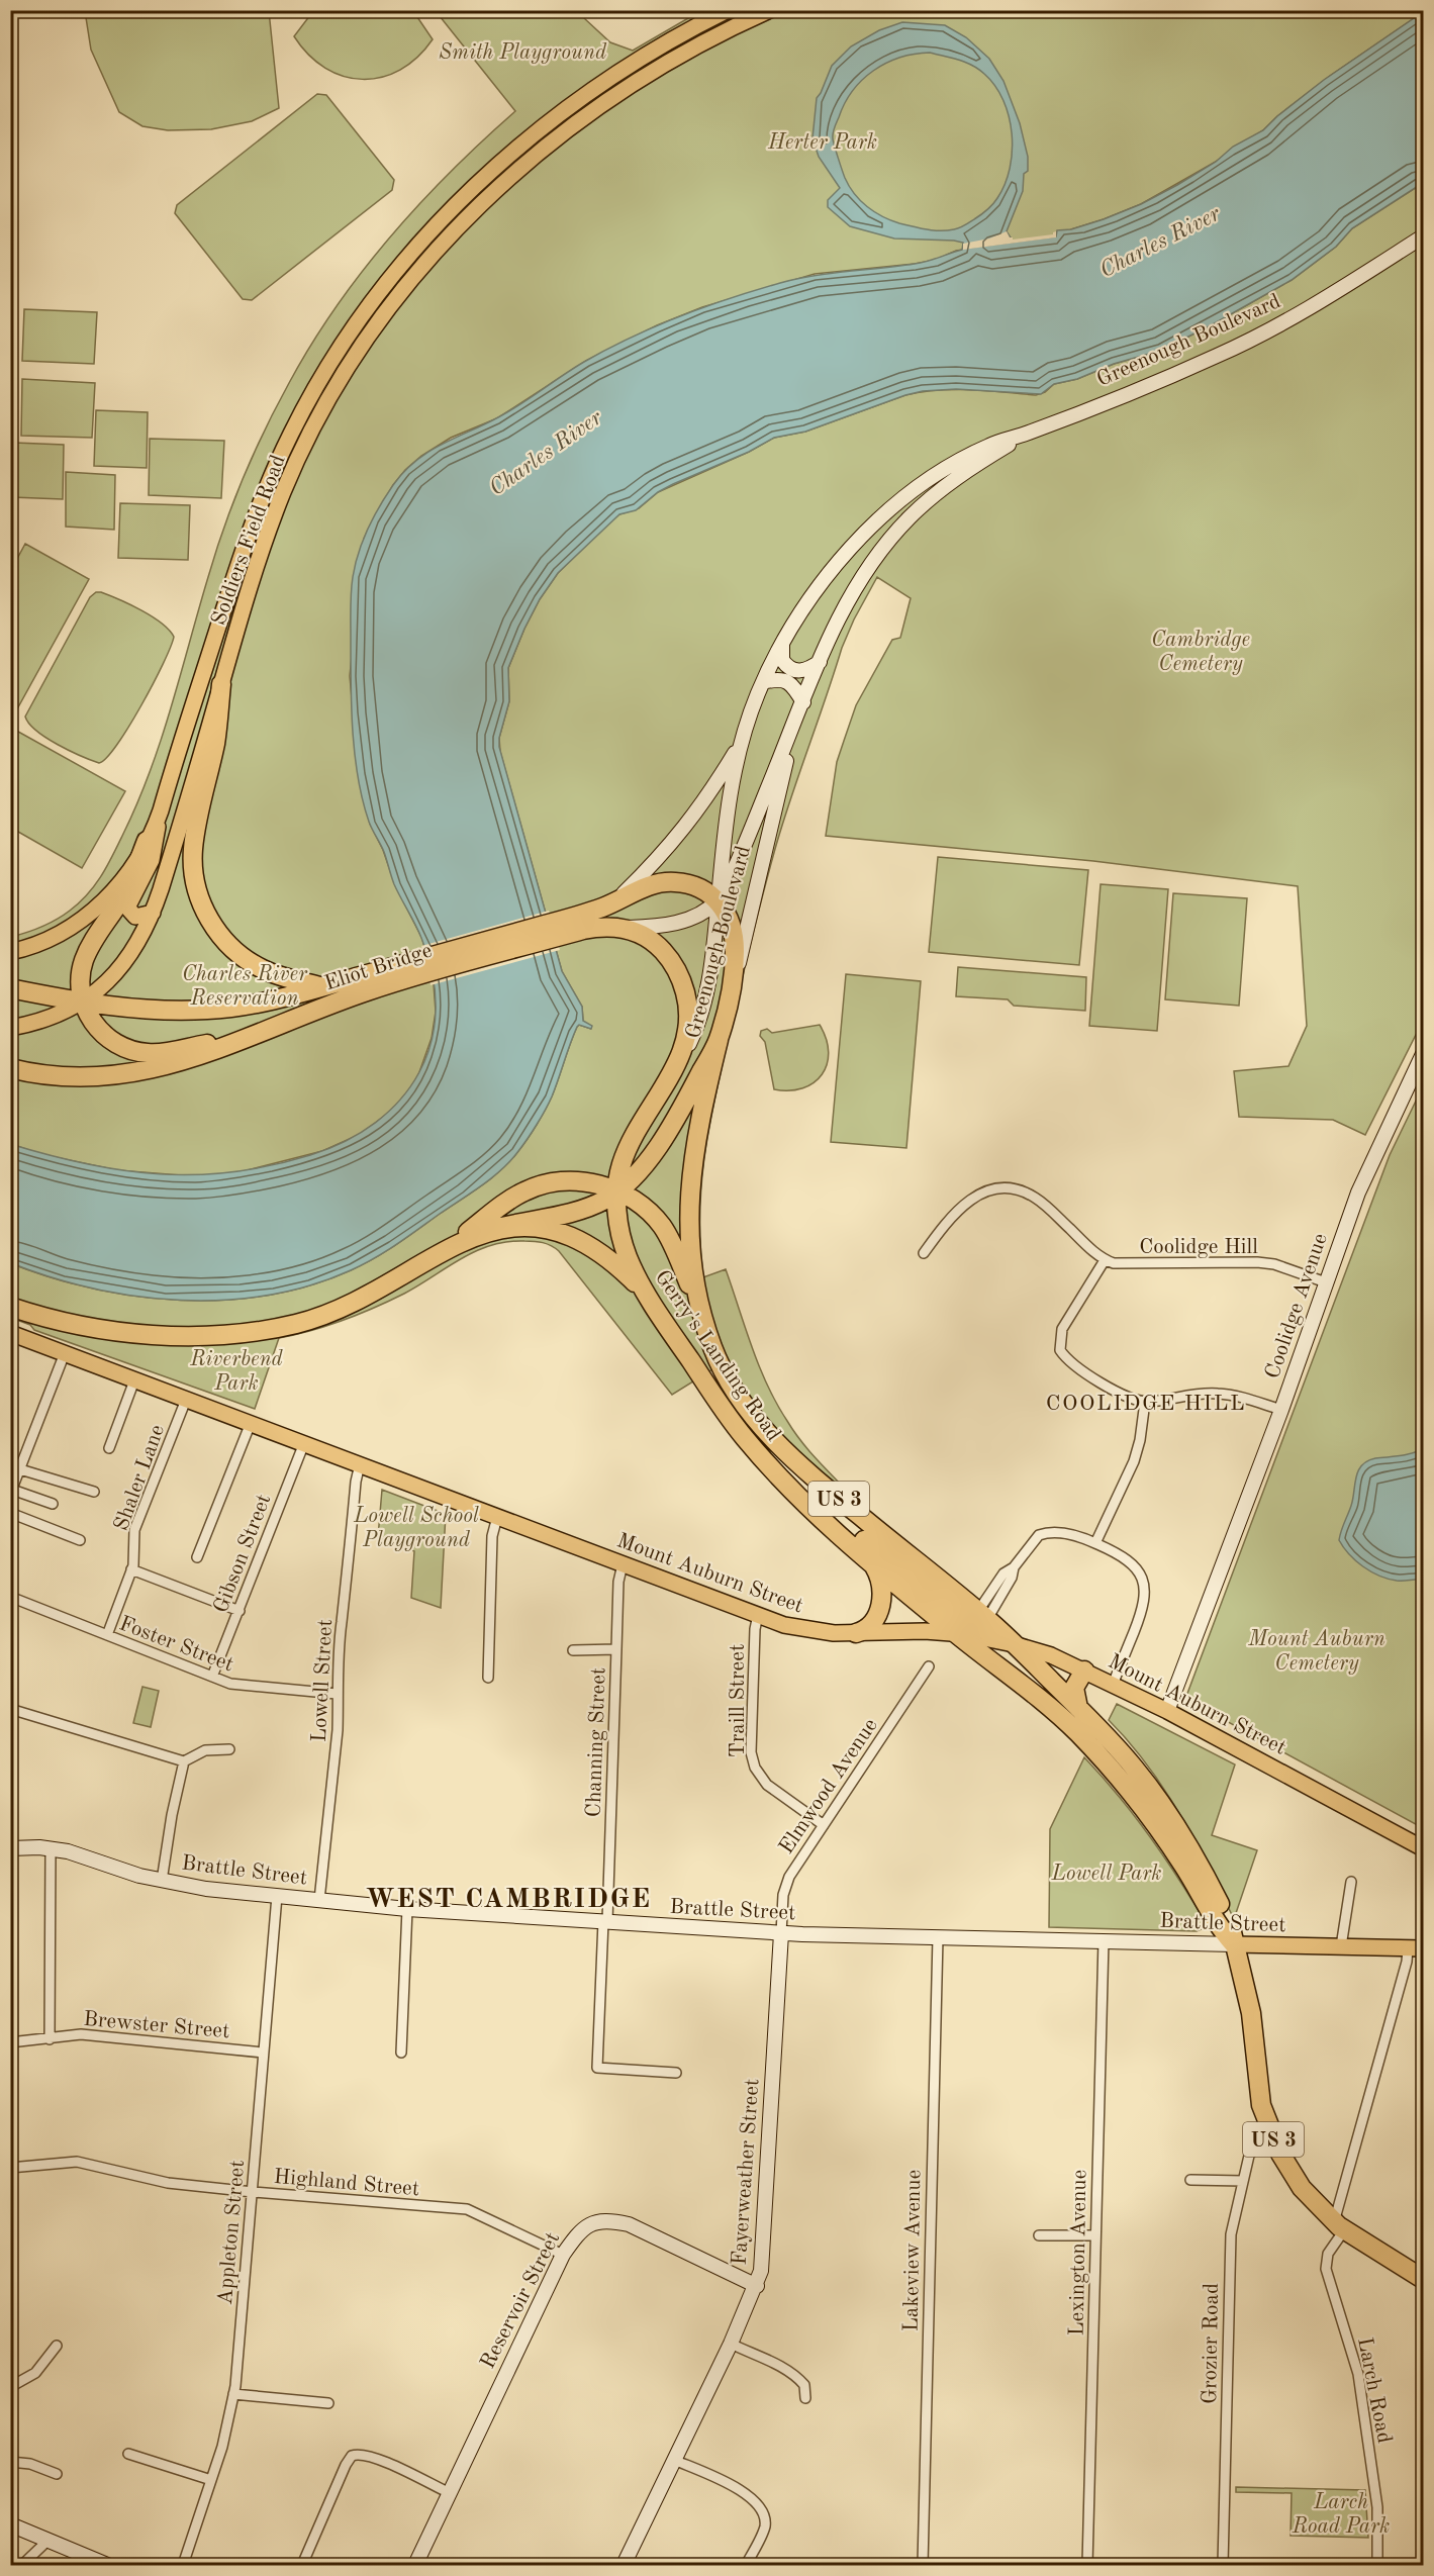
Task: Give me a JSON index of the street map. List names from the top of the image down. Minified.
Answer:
{"streets":{"highway":["Greenough Boulevard","Eliot Bridge","Gerry's Landing Road","US 3"],"main road":["Soldiers Field Road","Coolidge Avenue","Mount Auburn Street","Brattle Street","Fayerweather Street","Reservoir Street"],"street":["Coolidge Hill","Shaler Lane","Gibson Street","Foster Street","Lowell Street","Traill Street","Channing Street","Elmwood Avenue","Brewster Street","Highland Street","Appleton Street","Lakeview Avenue","Lexington Avenue","Grozier Road","Larch Road"]},"crossings":[["Greenough Boulevard","Eliot Bridge"],["Greenough Boulevard","Gerry's Landing Road"],["Greenough Boulevard","US 3"],["Soldiers Field Road","Eliot Bridge"],["Eliot Bridge","Gerry's Landing Road"],["Coolidge Hill","Coolidge Avenue"],["Coolidge Avenue","Mount Auburn Street"],["Gerry's Landing Road","US 3"],["Gerry's Landing Road","Mount Auburn Street"],["Shaler Lane","Mount Auburn Street"],["Shaler Lane","Foster Street"],["US 3","Mount Auburn Street"],["US 3","Brattle Street"],["US 3","Grozier Road"],["US 3","Larch Road"],["Gibson Street","Mount Auburn Street"],["Gibson Street","Foster Street"],["Mount Auburn Street","Lowell Street"],["Mount Auburn Street","Traill Street"],["Mount Auburn Street","Channing Street"],["Foster Street","Lowell Street"],["Lowell Street","Brattle Street"],["Traill Street","Elmwood Avenue"],["Channing Street","Brattle Street"],["Elmwood Avenue","Brattle Street"],["Elmwood Avenue","Fayerweather Street"],["Brattle Street","Fayerweather Street"],["Brattle Street","Appleton Street"],["Brattle Street","Lakeview Avenue"],["Brattle Street","Lexington Avenue"],["Brattle Street","Larch Road"],["Brewster Street","Appleton Street"],["Fayerweather Street","Reservoir Street"],["Highland Street","Appleton Street"],["Highland Street","Reservoir Street"]],"districts":["COOLIDGE HILL","WEST CAMBRIDGE"],"water":["Charles River"],"parks":["Smith Playground","Herter Park","Cambridge Cemetery","Charles River Reservation","Riverbend Park","Lowell School Playground","Mount Auburn Cemetery","Lowell Park","Larch Road Park"]}
